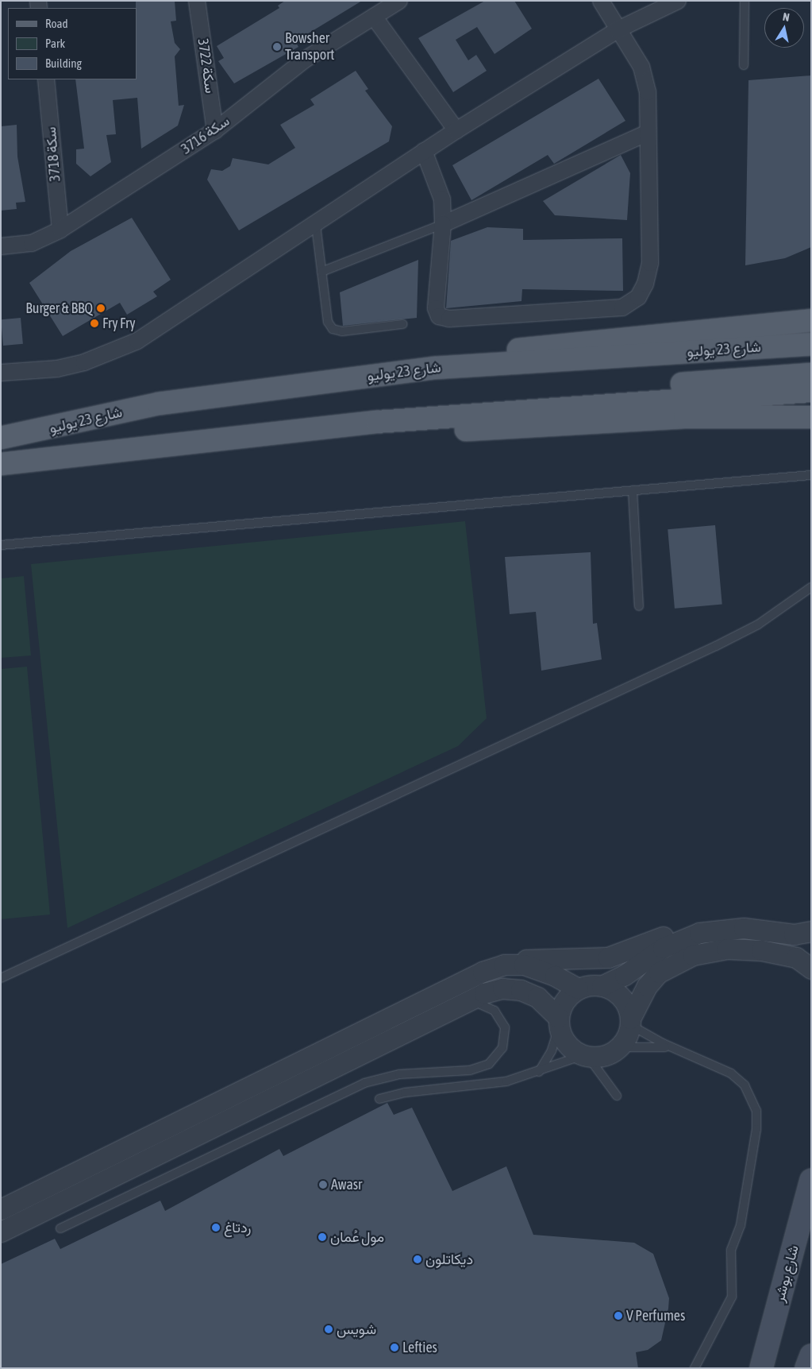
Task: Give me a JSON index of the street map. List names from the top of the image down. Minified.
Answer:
{"streets":{"main road":["شارع 23 يوليو","شارع بوشر"],"street":["سكة 3722","سكة 3716","سكة 3718"]},"crossings":[["سكة 3722","سكة 3716"],["سكة 3716","سكة 3718"]],"places":["Bowsher Transport","Burger & BBQ","Fry Fry","Awasr","ردتاغ","مول عُمان","ديكاتلون","V Perfumes","شويس","Lefties"],"legend":["Road","Park","Building"],"north":"top"}
